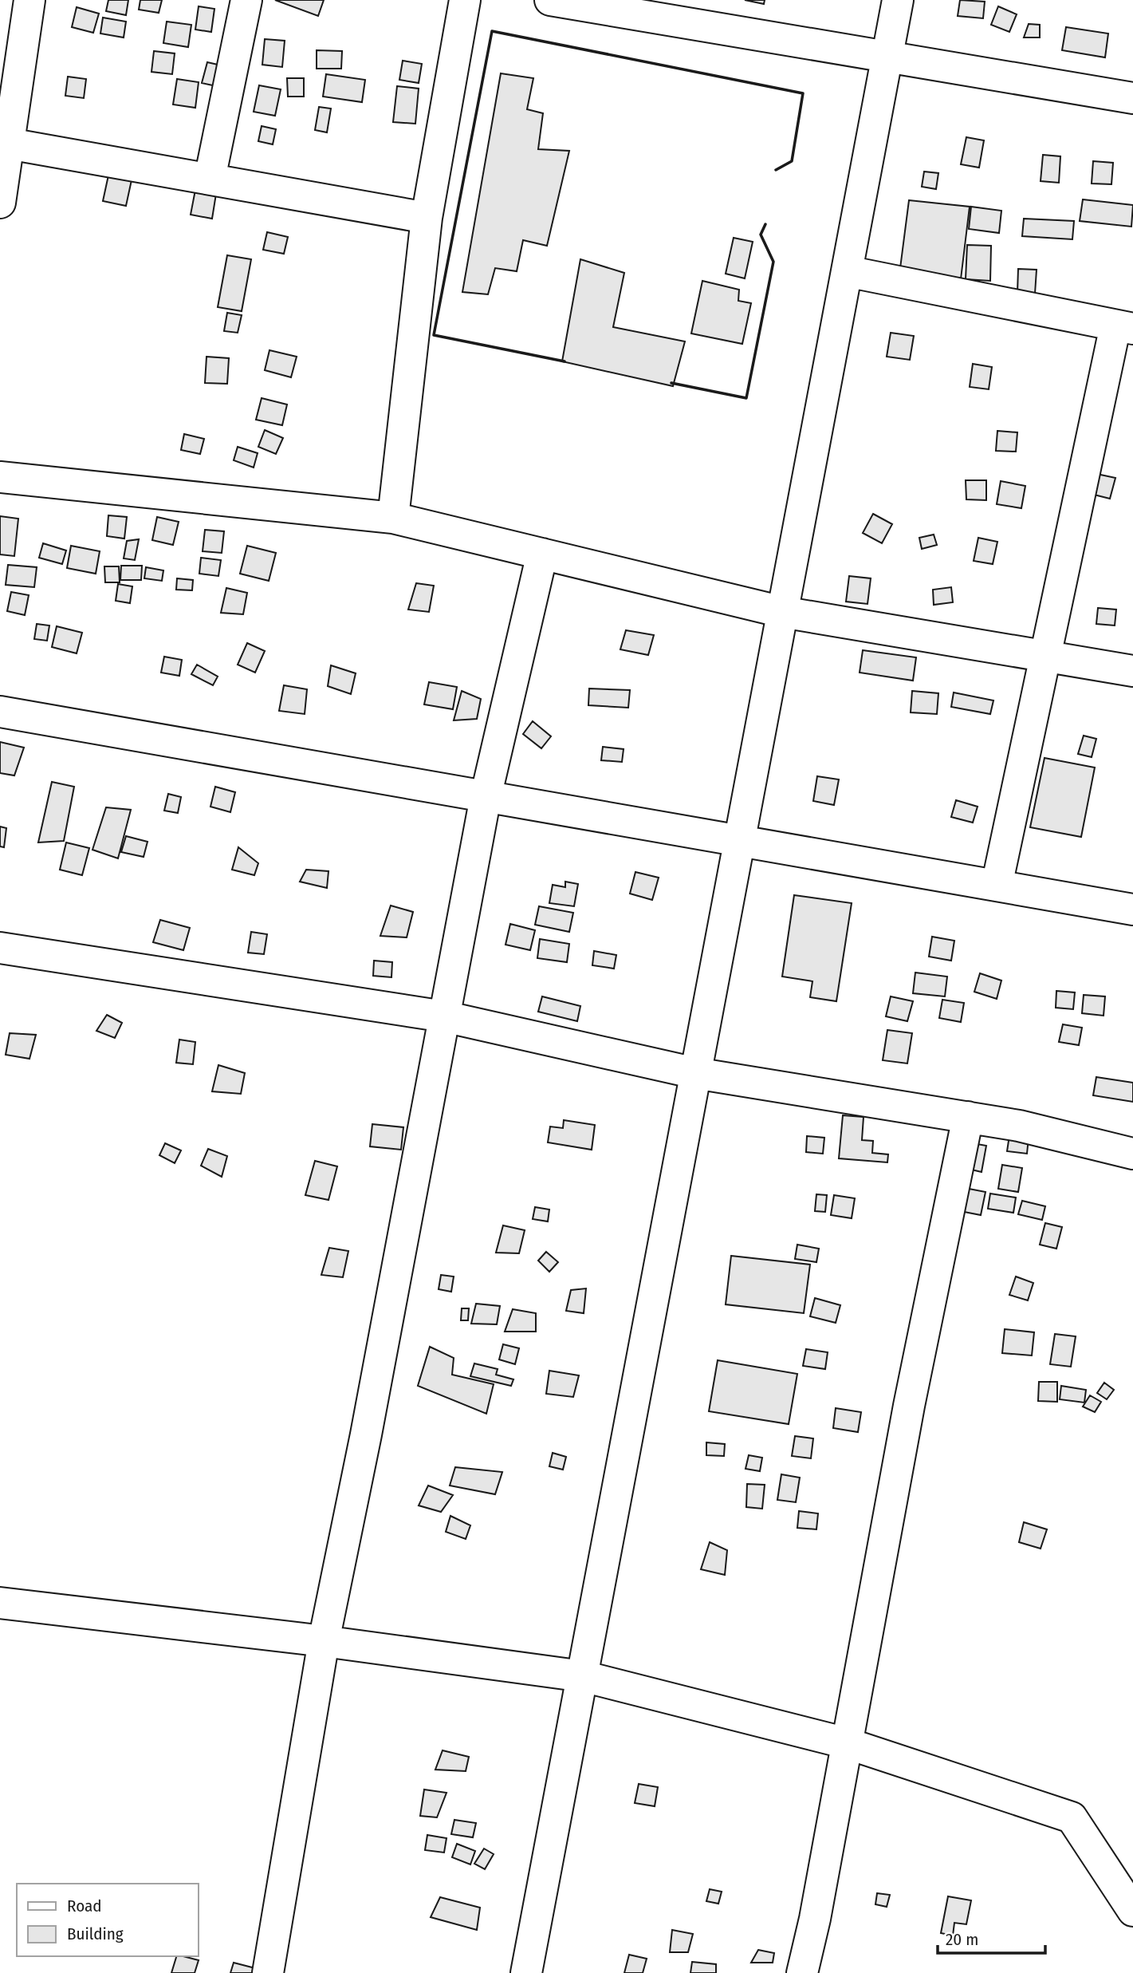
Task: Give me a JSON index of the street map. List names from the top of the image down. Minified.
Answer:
{"legend":["Road","Building"],"scale_bar":"20 m"}
